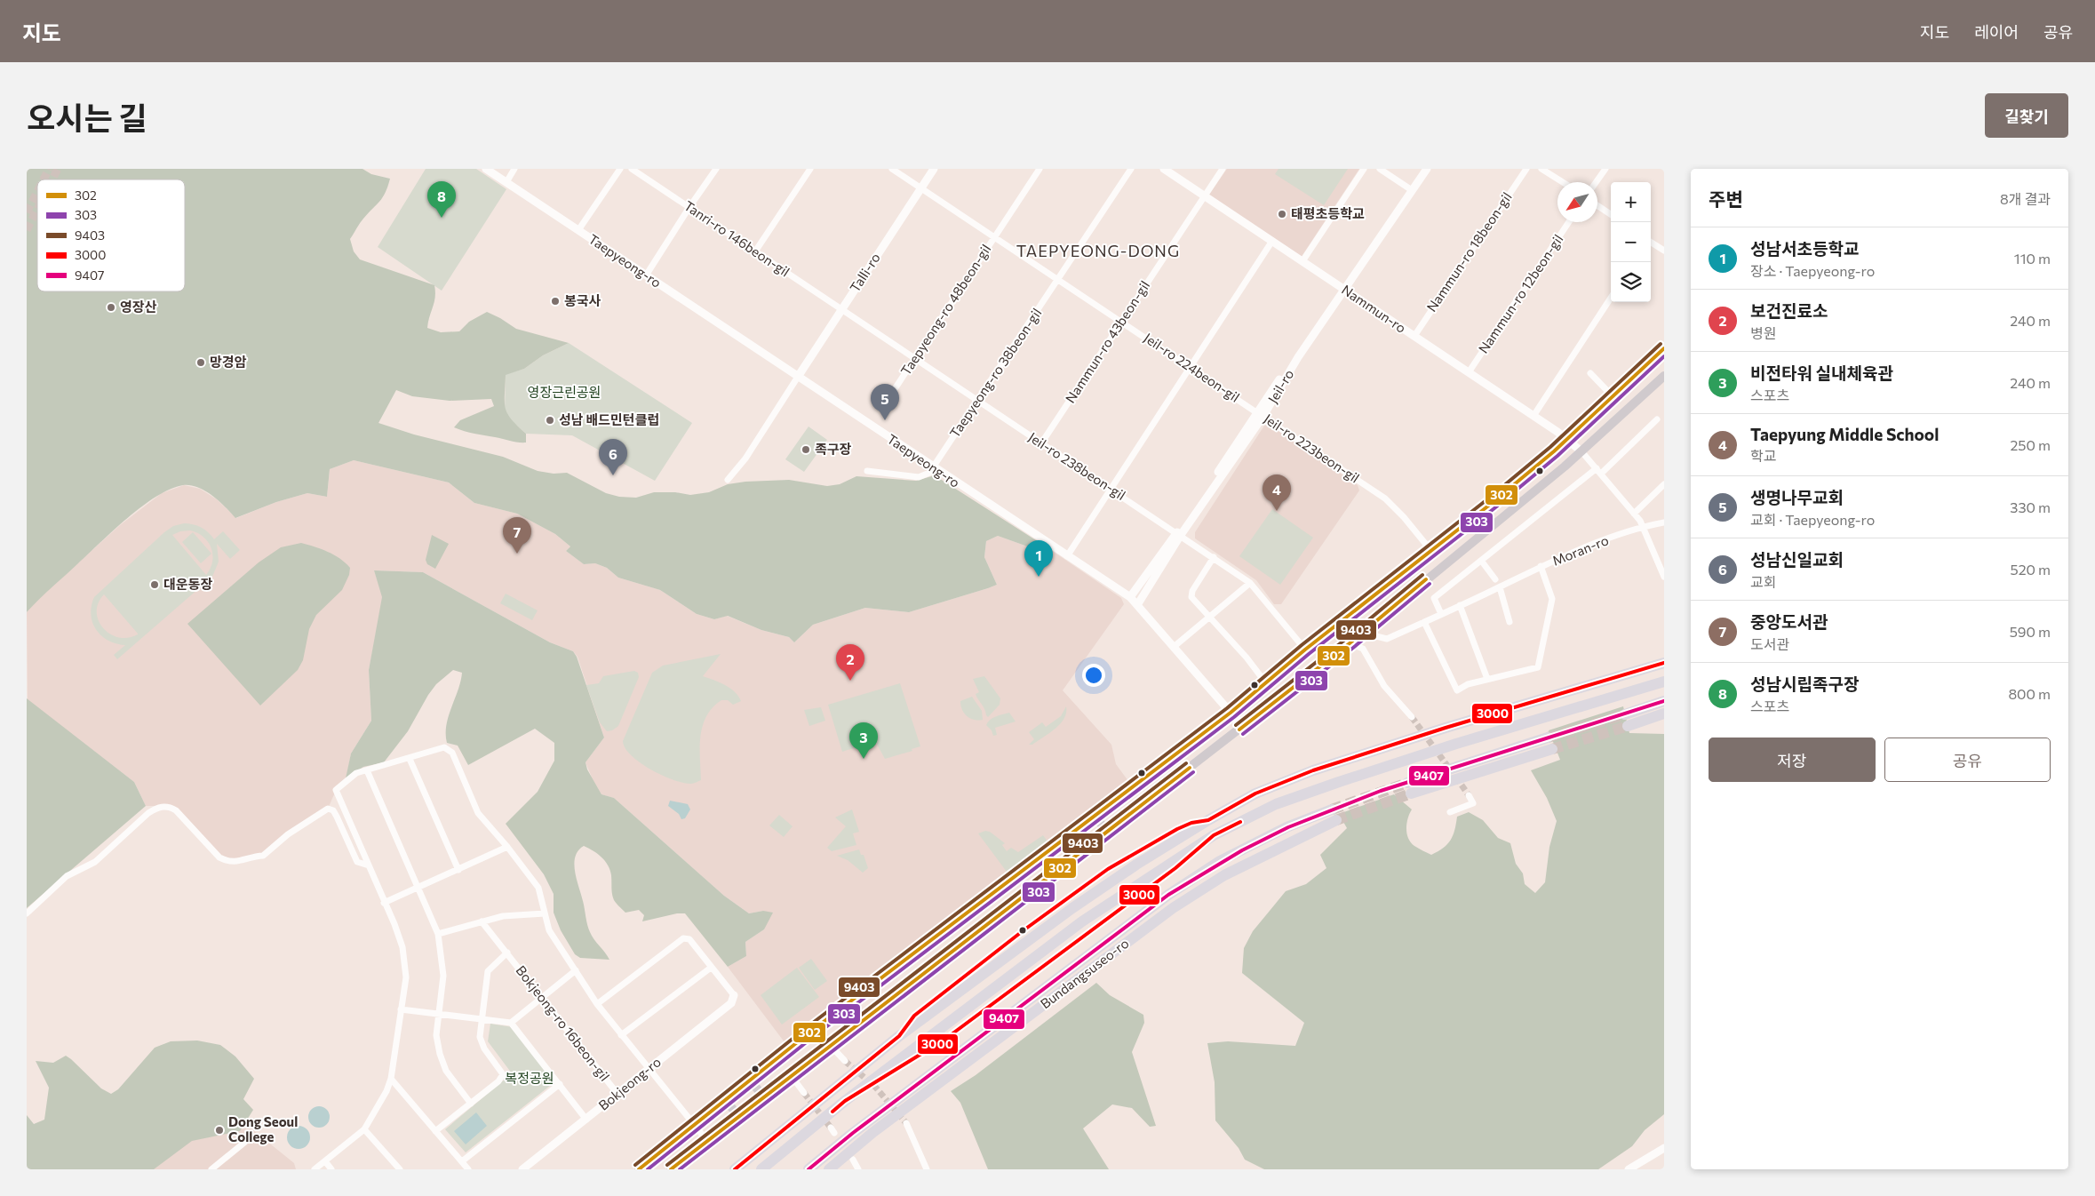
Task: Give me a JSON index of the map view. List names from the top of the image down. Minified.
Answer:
{"streets":{"highway":["Bundangsuseo-ro"],"main road":["Taepyeong-ro","Talli-ro","Nammun-ro","Jeil-ro","Bokjeong-ro"],"street":["Tanri-ro 146beon-gil","Nammun-ro 18beon-gil","Nammun-ro 12beon-gil","Taepyeong-ro 48beon-gil","Nammun-ro 43beon-gil","Jeil-ro 224beon-gil","Taepyeong-ro 38beon-gil","Jeil-ro 223beon-gil","Jeil-ro 238beon-gil","Moran-ro","Bokjeong-ro 16beon-gil"]},"crossings":[["Tanri-ro 146beon-gil","Talli-ro"],["Tanri-ro 146beon-gil","Taepyeong-ro 48beon-gil"],["Tanri-ro 146beon-gil","Jeil-ro 238beon-gil"],["Nammun-ro 18beon-gil","Nammun-ro"],["Taepyeong-ro","Talli-ro"],["Taepyeong-ro","Taepyeong-ro 38beon-gil"],["Taepyeong-ro","Jeil-ro"],["Talli-ro","Jeil-ro 224beon-gil"],["Nammun-ro 12beon-gil","Nammun-ro"],["Nammun-ro","Nammun-ro 43beon-gil"],["Nammun-ro","Jeil-ro"],["Taepyeong-ro 48beon-gil","Jeil-ro 224beon-gil"],["Taepyeong-ro 48beon-gil","Jeil-ro 238beon-gil"],["Nammun-ro 43beon-gil","Jeil-ro 224beon-gil"],["Nammun-ro 43beon-gil","Jeil-ro 238beon-gil"],["Jeil-ro 224beon-gil","Taepyeong-ro 38beon-gil"],["Jeil-ro 224beon-gil","Jeil-ro"],["Jeil-ro 224beon-gil","Jeil-ro 223beon-gil"],["Taepyeong-ro 38beon-gil","Jeil-ro 238beon-gil"],["Jeil-ro","Jeil-ro 223beon-gil"],["Jeil-ro","Jeil-ro 238beon-gil"],["Bokjeong-ro 16beon-gil","Bokjeong-ro"]],"districts":["TAEPYEONG-DONG"],"parks":["영장근린공원","복정공원"],"places":["태평초등학교","봉국사","영장산","망경암","성남 배드민턴클럽","족구장","대운동장","Dong Seoul College"],"lines":["transit line 9403","transit line 302","transit line 303","transit line 3000","transit line 9407"],"legend":["302","303","9403","3000","9407"],"north":"bottom left","page":{"header":"지도","nav":["지도","레이어","공유"],"title":"오시는 길","buttons":["길찾기",["저장","공유"]],"heading":["주변","8개 결과"],"pins":["8","5","6","4","7","1","2","3"],"map_buttons":["+","−"],"list":[{"mark":"1","name":"성남서초등학교","note":"장소 · Taepyeong-ro","value":"110 m"},{"mark":"2","name":"보건진료소","note":"병원","value":"240 m"},{"mark":"3","name":"비전타워 실내체육관","note":"스포츠","value":"240 m"},{"mark":"4","name":"Taepyung Middle School","note":"학교","value":"250 m"},{"mark":"5","name":"생명나무교회","note":"교회 · Taepyeong-ro","value":"330 m"},{"mark":"6","name":"성남신일교회","note":"교회","value":"520 m"},{"mark":"7","name":"중앙도서관","note":"도서관","value":"590 m"},{"mark":"8","name":"성남시립족구장","note":"스포츠","value":"800 m"}]}}
